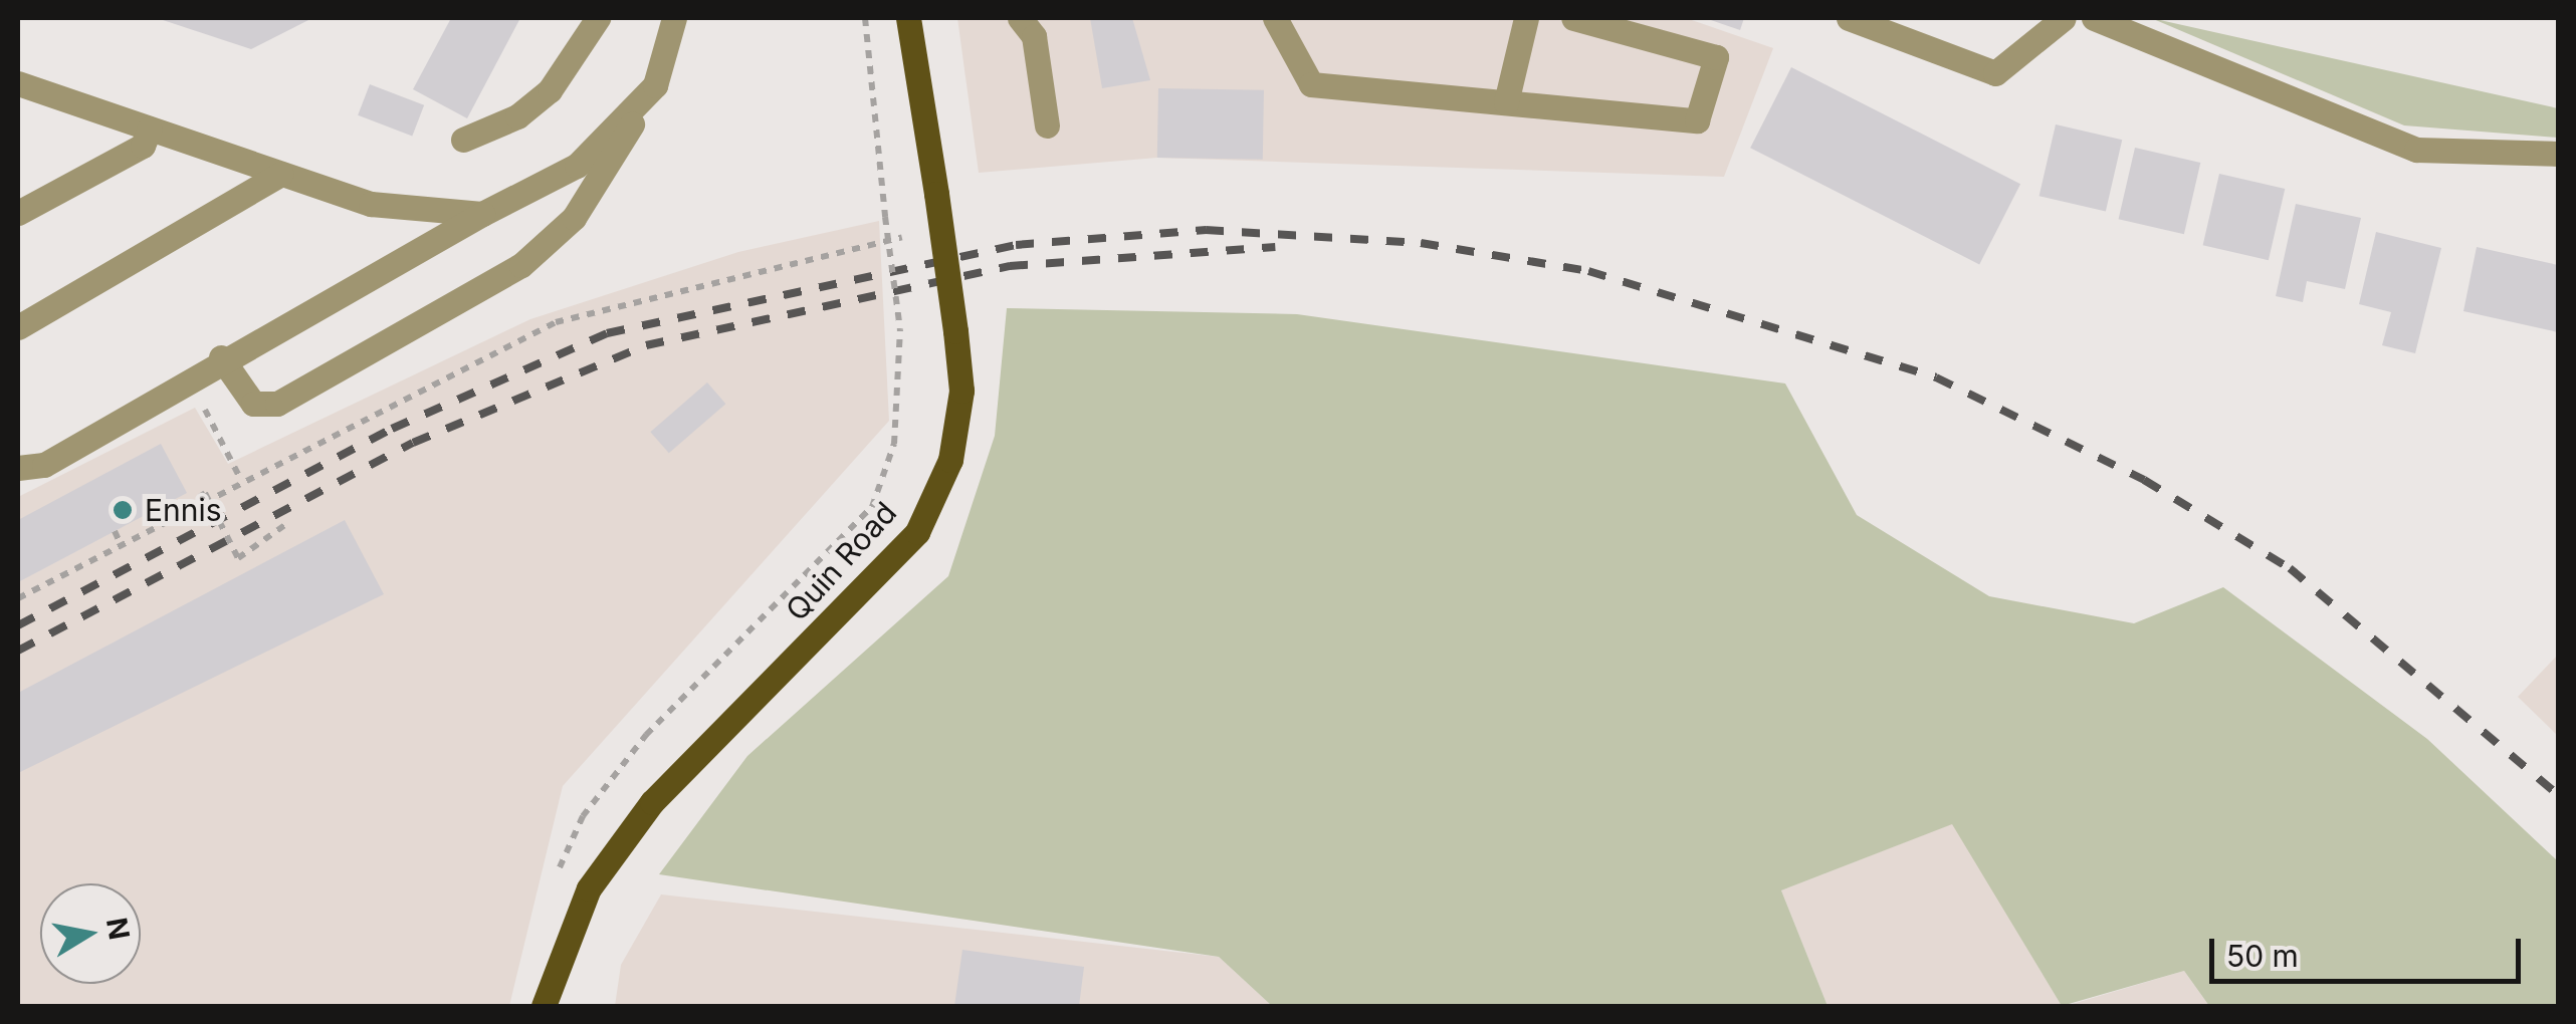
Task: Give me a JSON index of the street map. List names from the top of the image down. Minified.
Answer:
{"streets":{"main road":["Quin Road"]},"places":["Ennis"],"scale_bar":"50 m","north":"right"}
